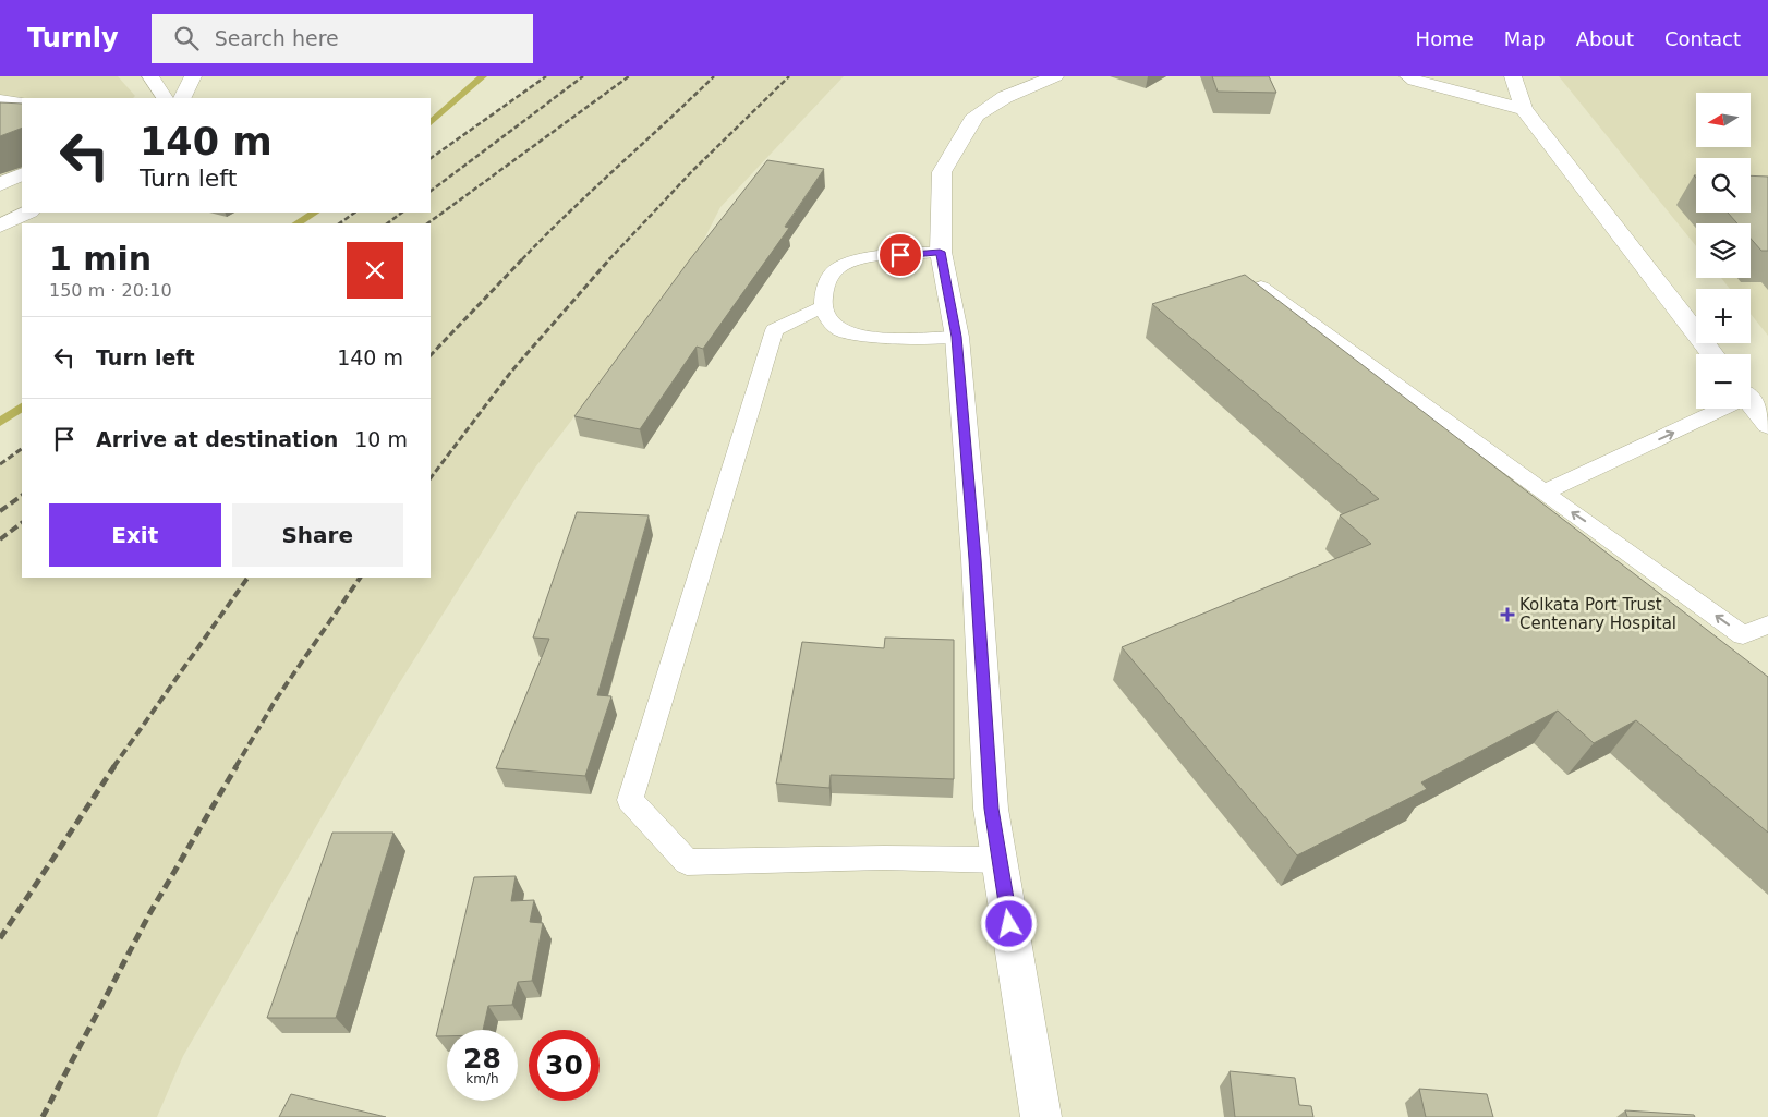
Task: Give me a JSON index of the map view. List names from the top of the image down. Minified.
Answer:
{"places":{"health":["Kolkata Port Trust Centenary Hospital"]},"north":"left","page":{"header":"Turnly","search":"Search here","nav":["Home","Map","About","Contact"],"map_buttons":["+","−"],"turn":["140 m","Turn left"],"heading":["1 min","150 m · 20:10"],"list":[{"name":"Turn left","value":"140 m"},{"name":"Arrive at destination","value":"10 m"}],"buttons":["Exit","Share"],"speed":"28 km/h","limit":"30"}}
